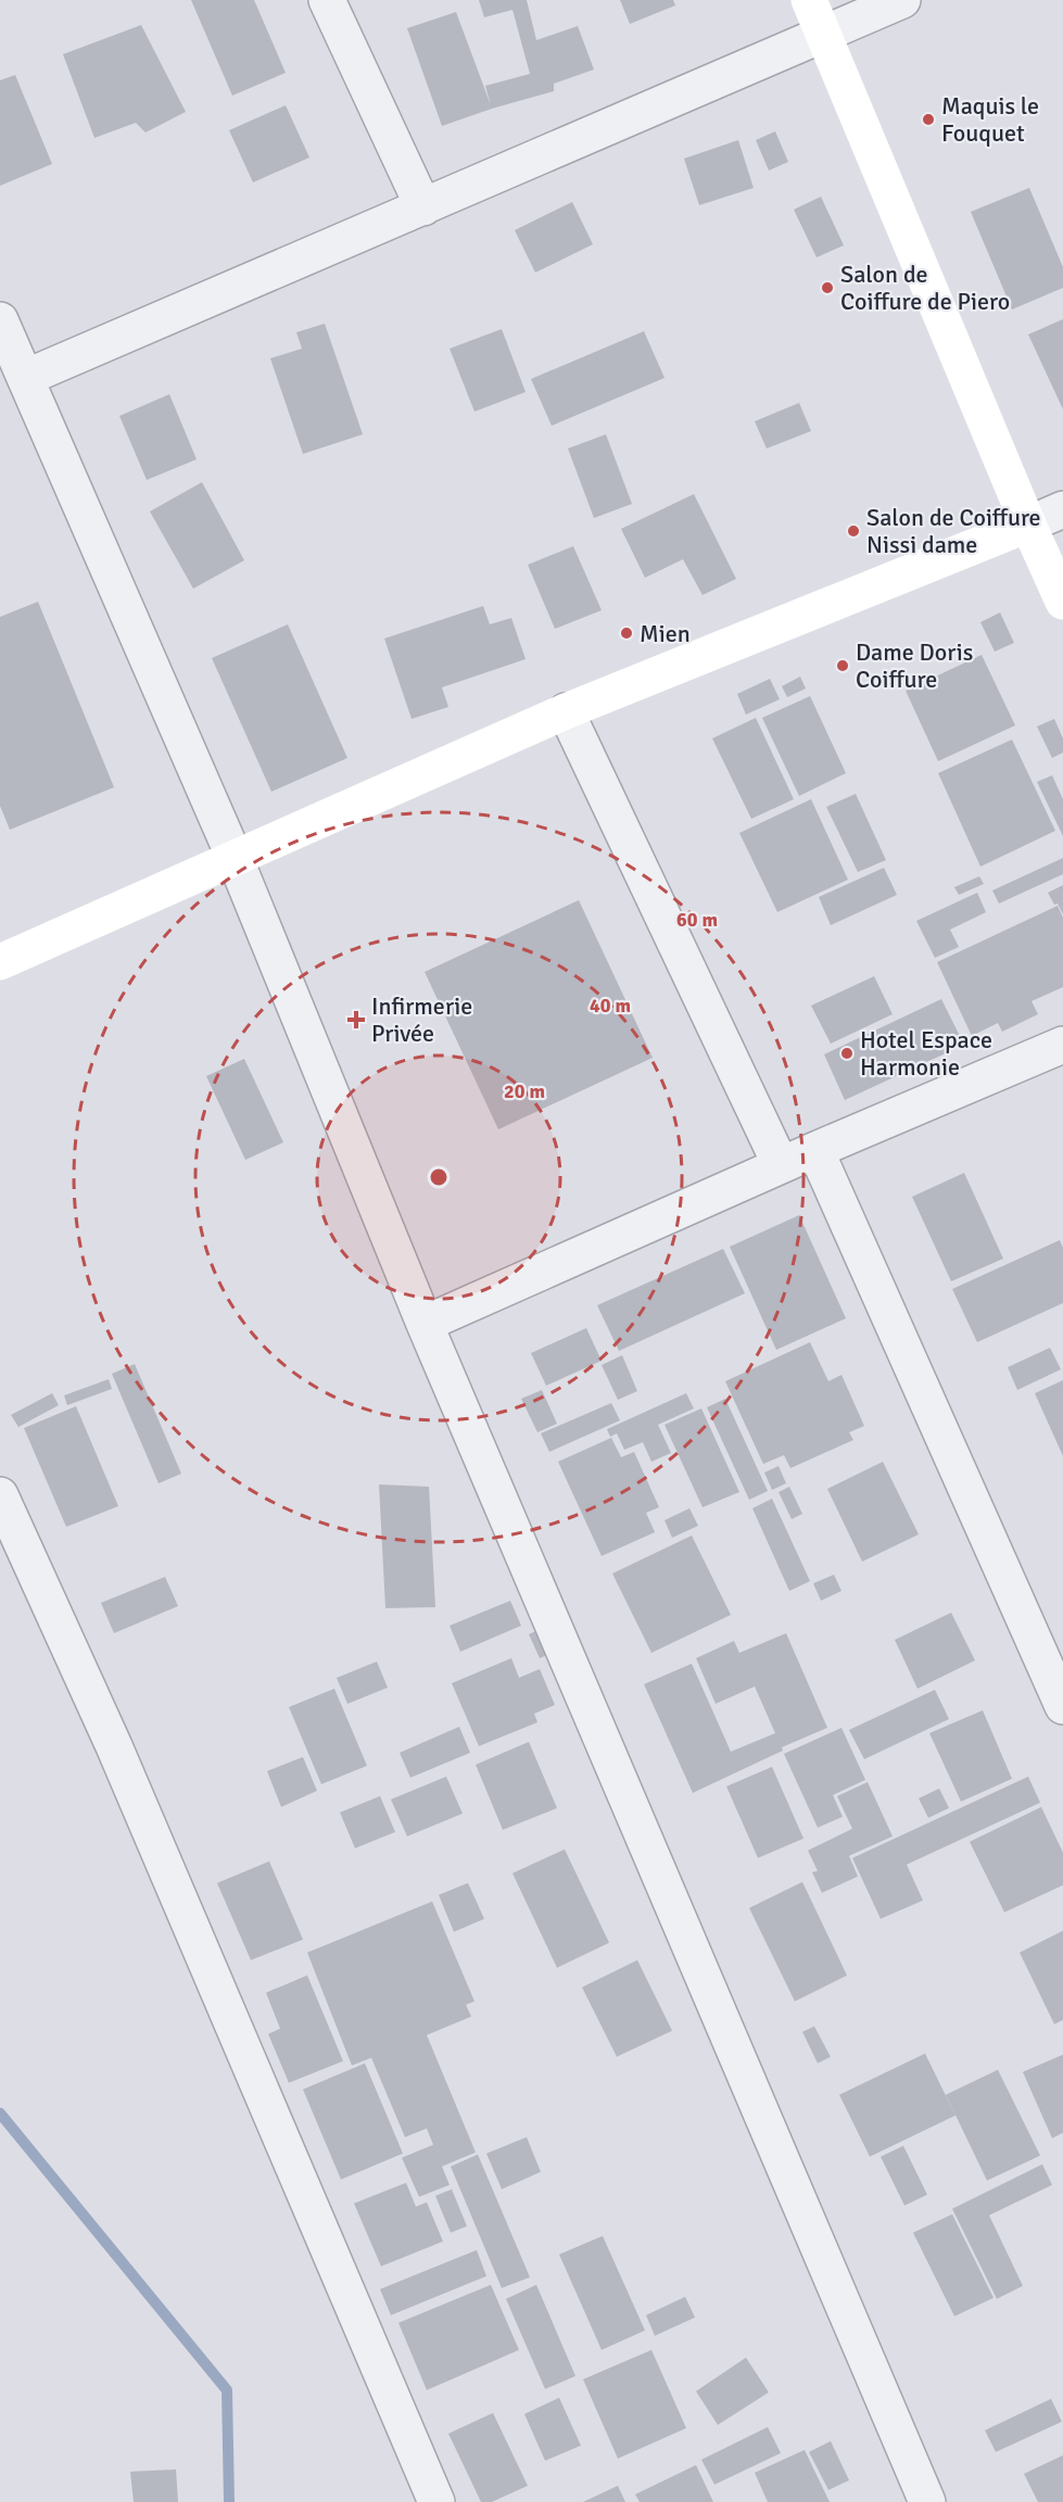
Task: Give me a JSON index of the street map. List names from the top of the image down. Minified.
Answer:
{"places":{"other":["Maquis le Fouquet","Salon de Coiffure de Piero","Salon de Coiffure Nissi dame","Mien","Dame Doris Coiffure","Hotel Espace Harmonie"],"health":["Infirmerie Privée"]},"rings":["60 m","40 m","20 m"]}
